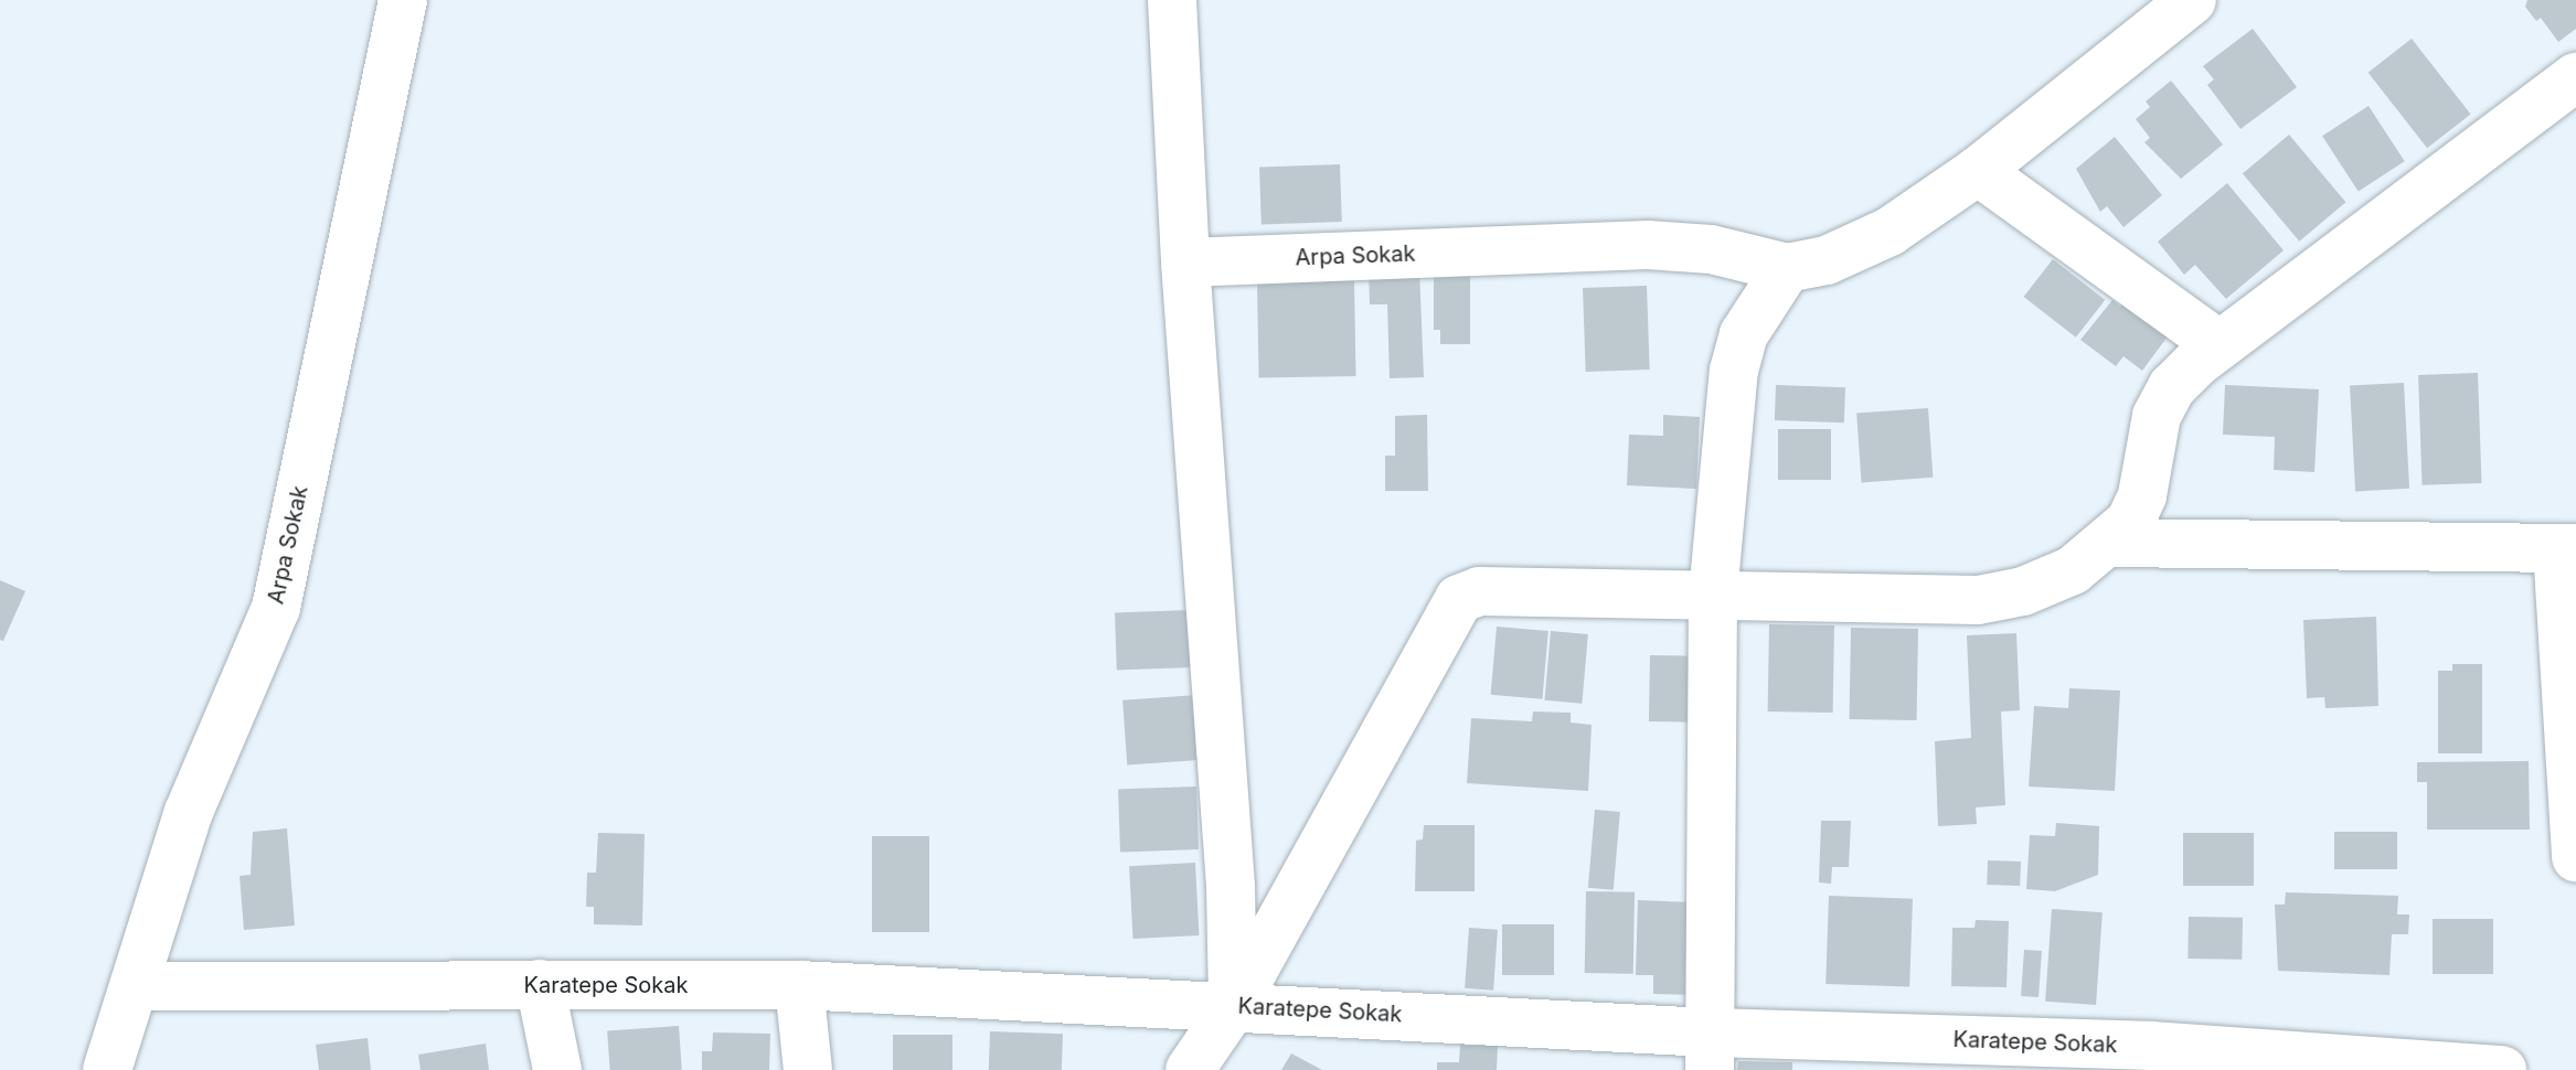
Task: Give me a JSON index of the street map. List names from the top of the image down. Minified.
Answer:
{"streets":{"street":["Arpa Sokak","Karatepe Sokak"]},"crossings":[["Arpa Sokak","Karatepe Sokak"]]}
